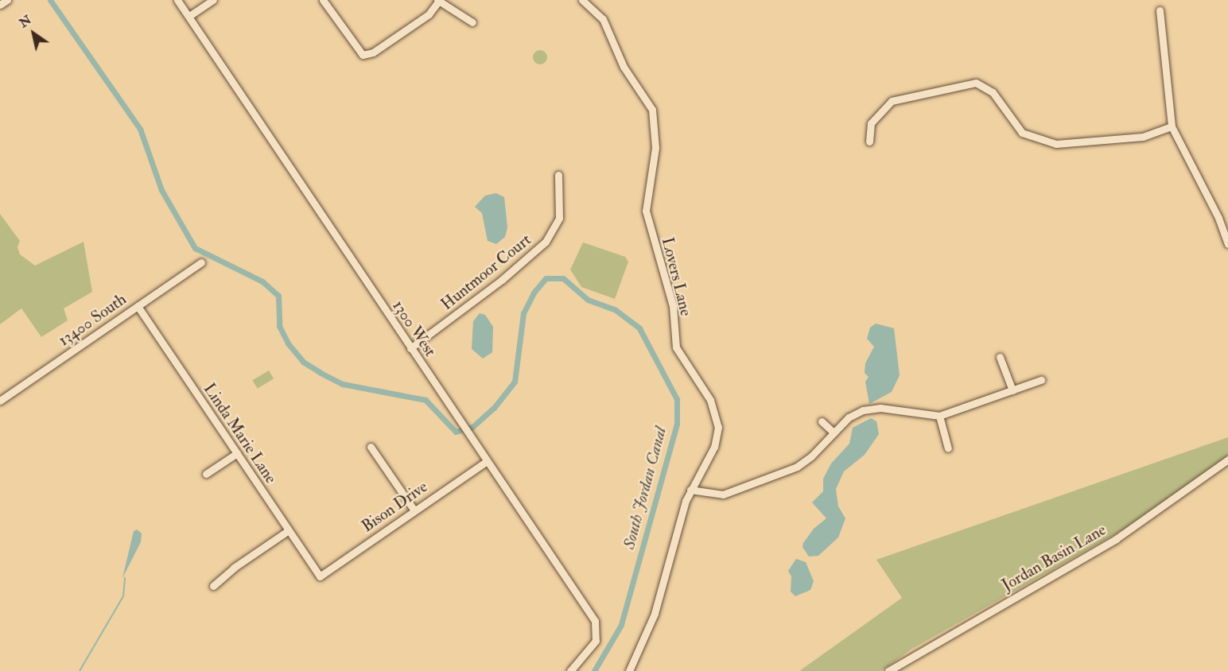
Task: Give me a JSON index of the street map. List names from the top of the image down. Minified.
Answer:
{"streets":{"street":["Huntmoor Court","Lovers Lane","13400 South","1300 West","Linda Marie Lane","Bison Drive","Jordan Basin Lane"]},"crossings":[["Huntmoor Court","1300 West"],["13400 South","Linda Marie Lane"],["1300 West","Bison Drive"],["Linda Marie Lane","Bison Drive"]],"water":["South Jordan Canal"],"north":"top left"}
